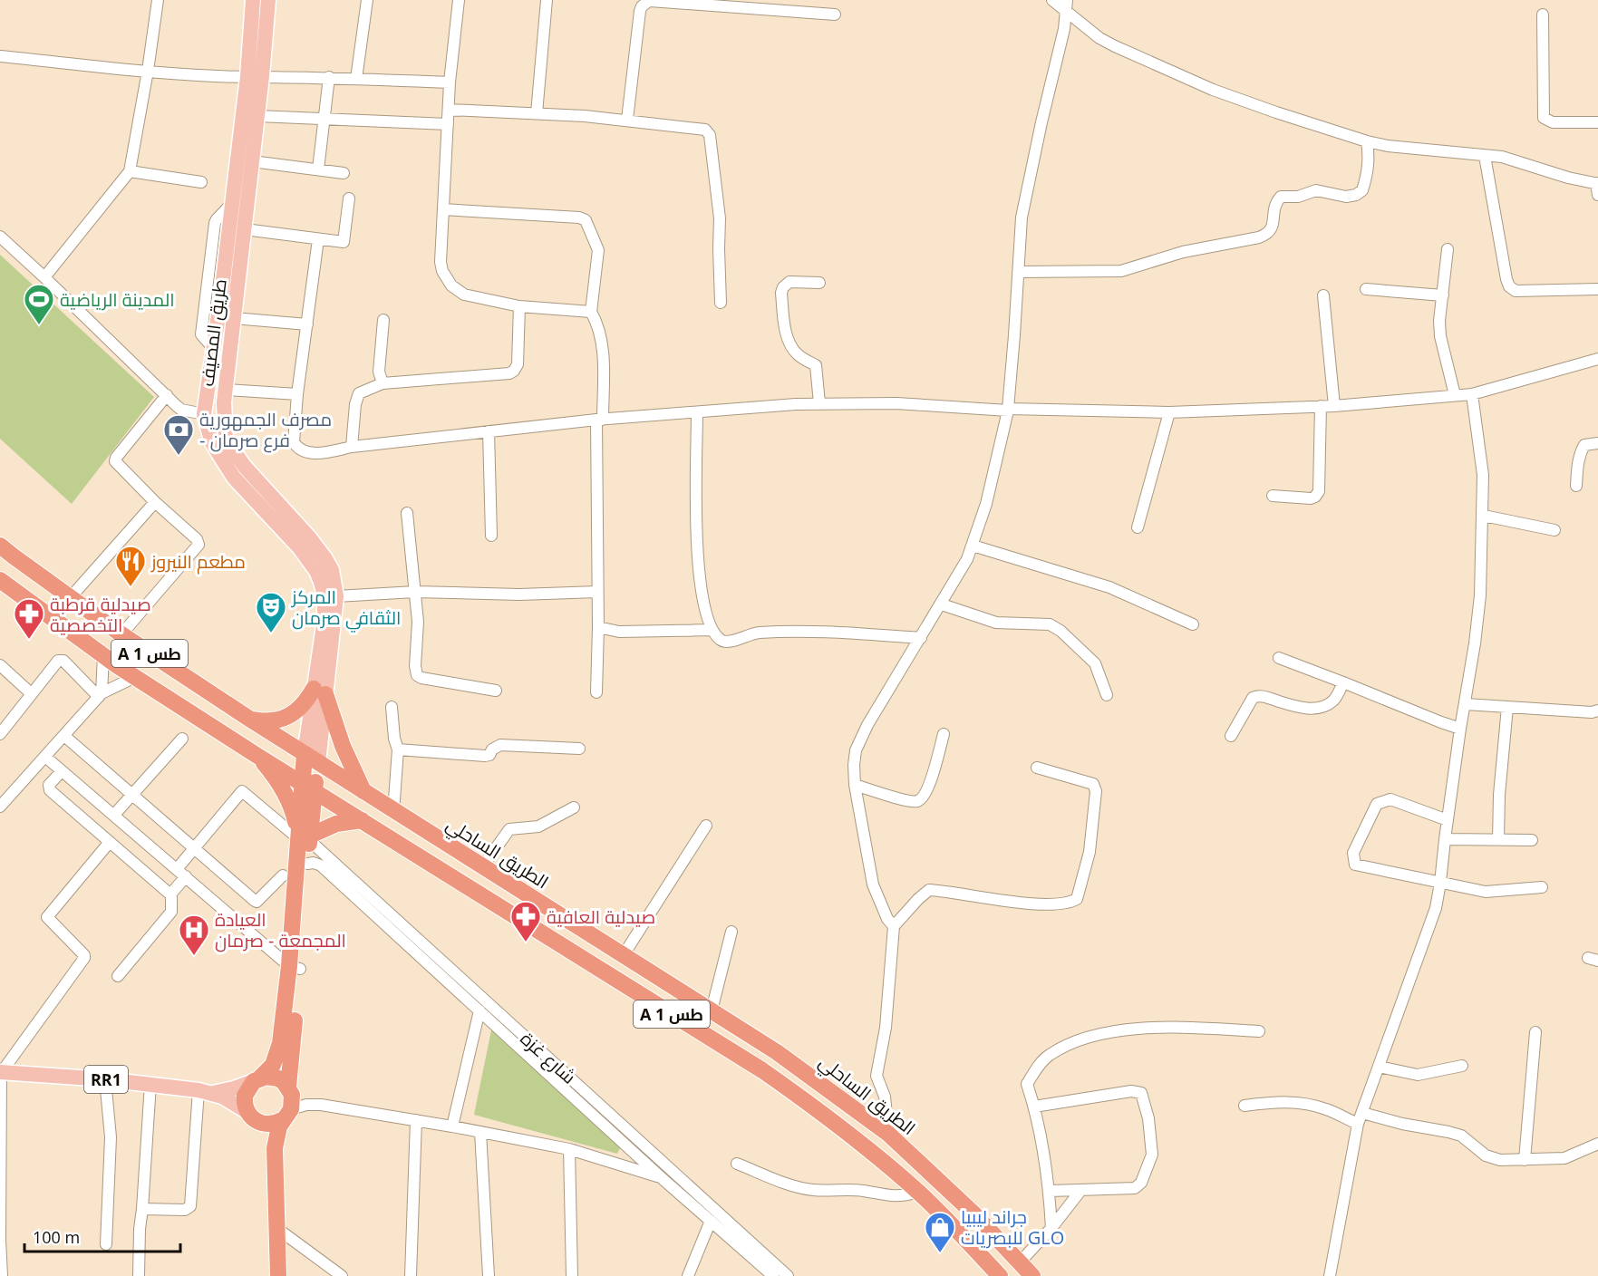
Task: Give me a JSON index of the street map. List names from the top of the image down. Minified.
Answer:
{"streets":{"highway":["A 1 طس","الطريق الساحلي"],"main road":["طريق المصيف","RR1"],"street":["شارع غزة"]},"crossings":[["طريق المصيف","الطريق الساحلي"]],"places":{"sports":["المدينة الرياضية"],"bank":["مصرف الجمهورية - فرع صرمان"],"restaurant":["مطعم النيروز"],"theatre":["المركز الثقافي صرمان"],"pharmacy":["صيدلية قرطبة التخصصية","صيدلية العافية"],"hospital":["العيادة المجمعة - صرمان"],"shop":["جراند ليبيا للبصريات GLO"]},"scale_bar":"100 m"}
